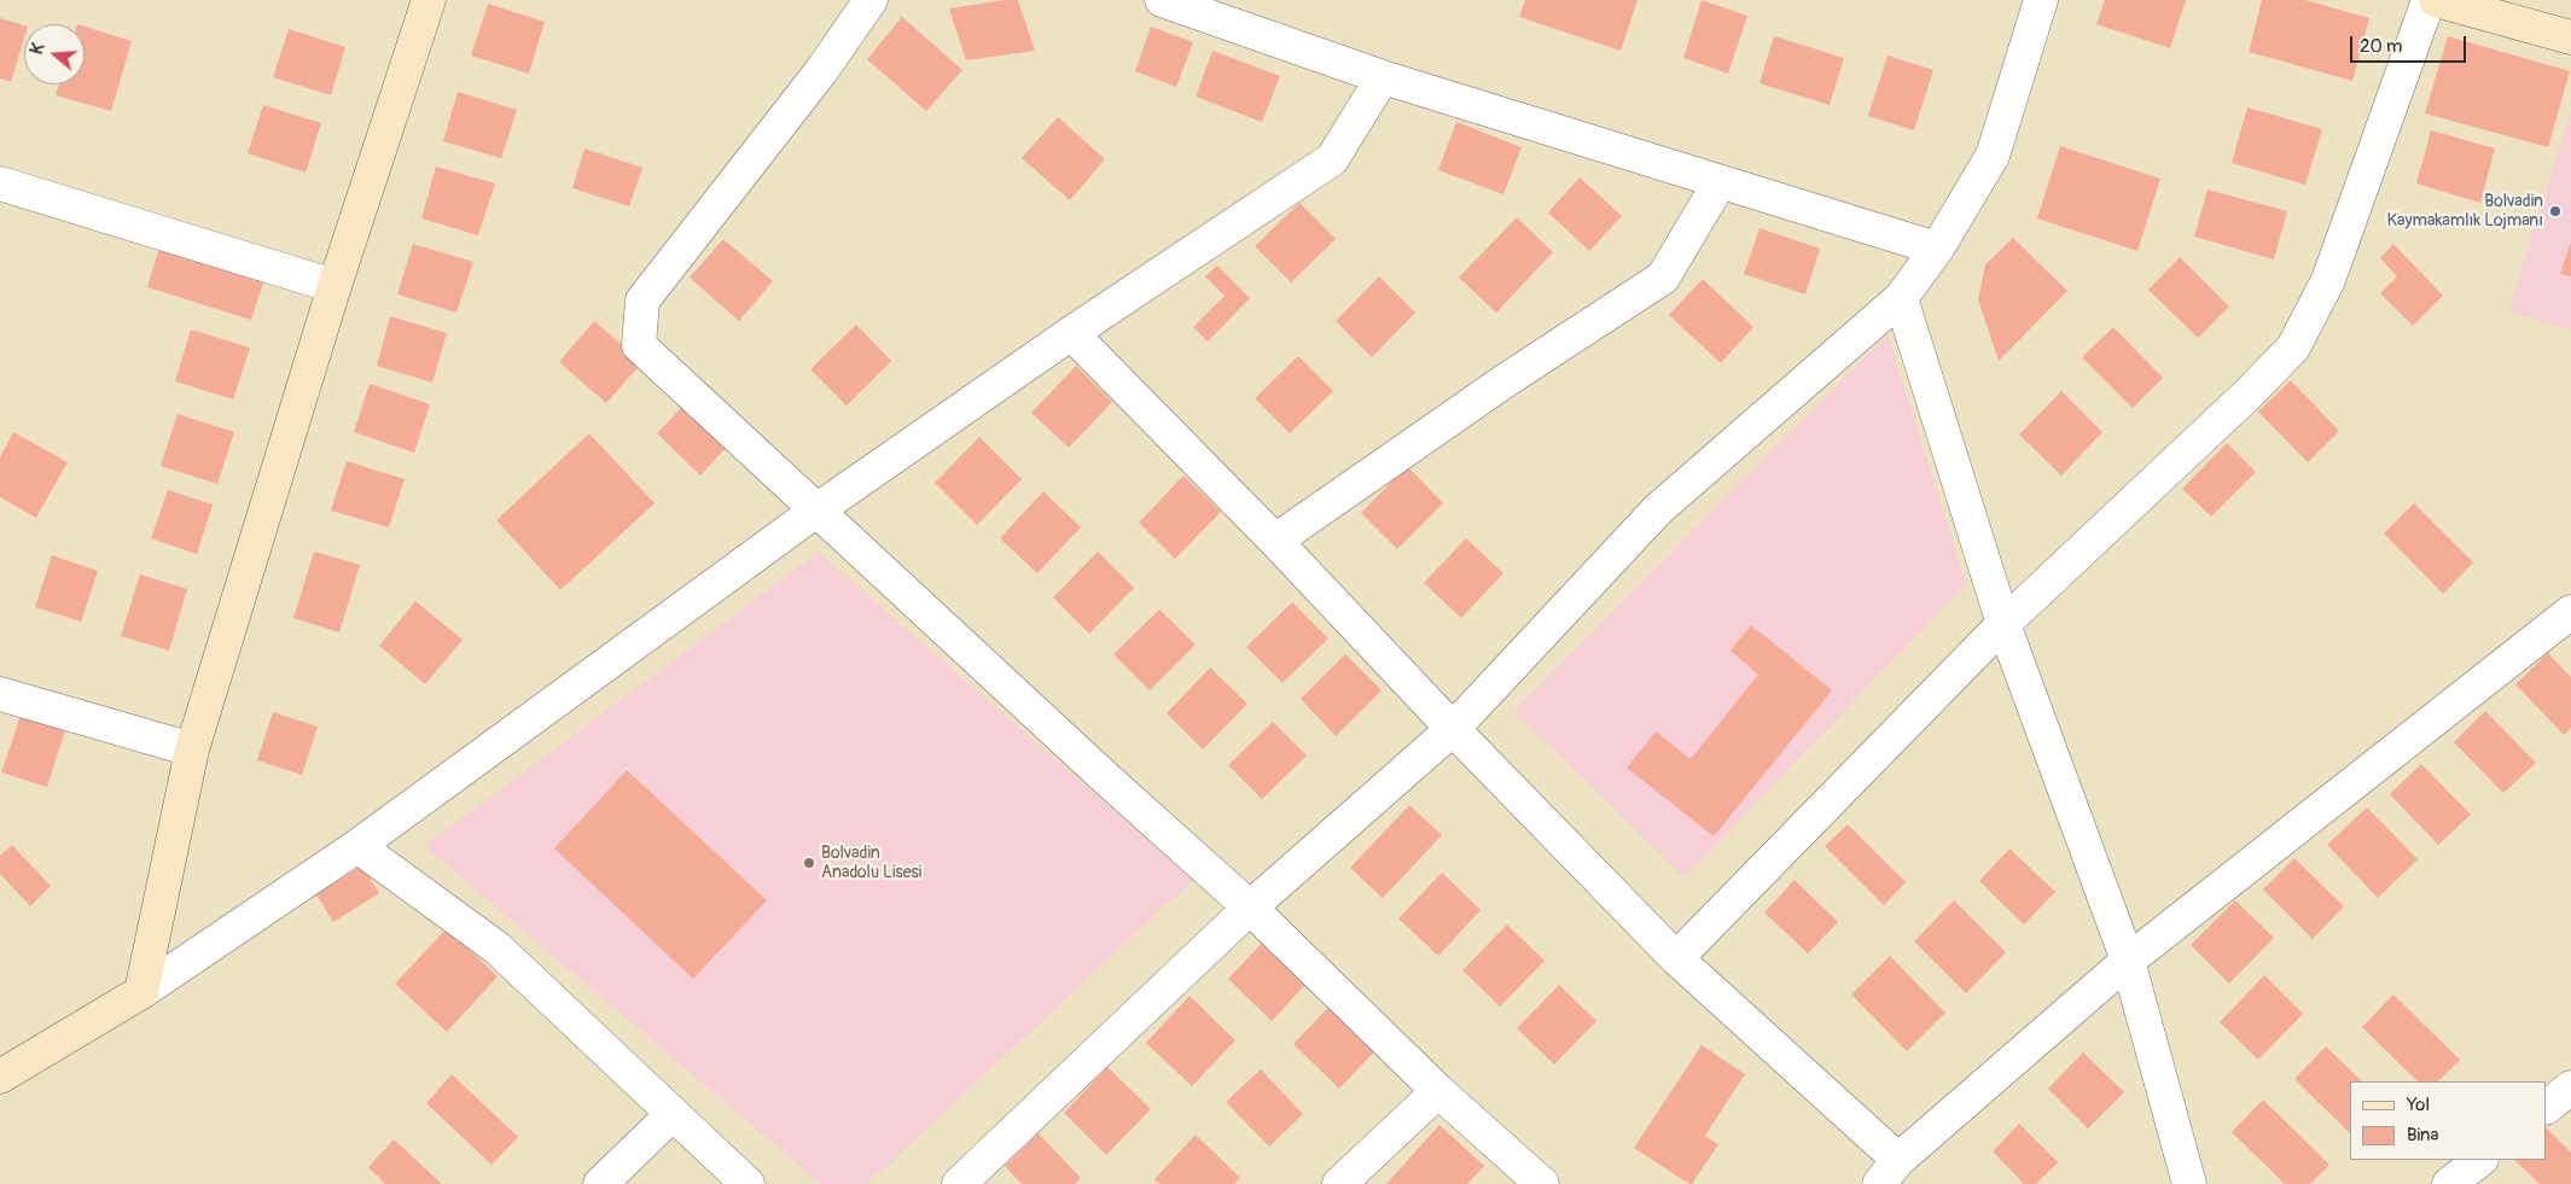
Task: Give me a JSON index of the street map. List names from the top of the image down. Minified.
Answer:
{"places":["Bolvadin Kaymakamlık Lojmanı","Bolvadin Anadolu Lisesi"],"legend":["Yol","Bina"],"scale_bar":"20 m","north":"left"}
